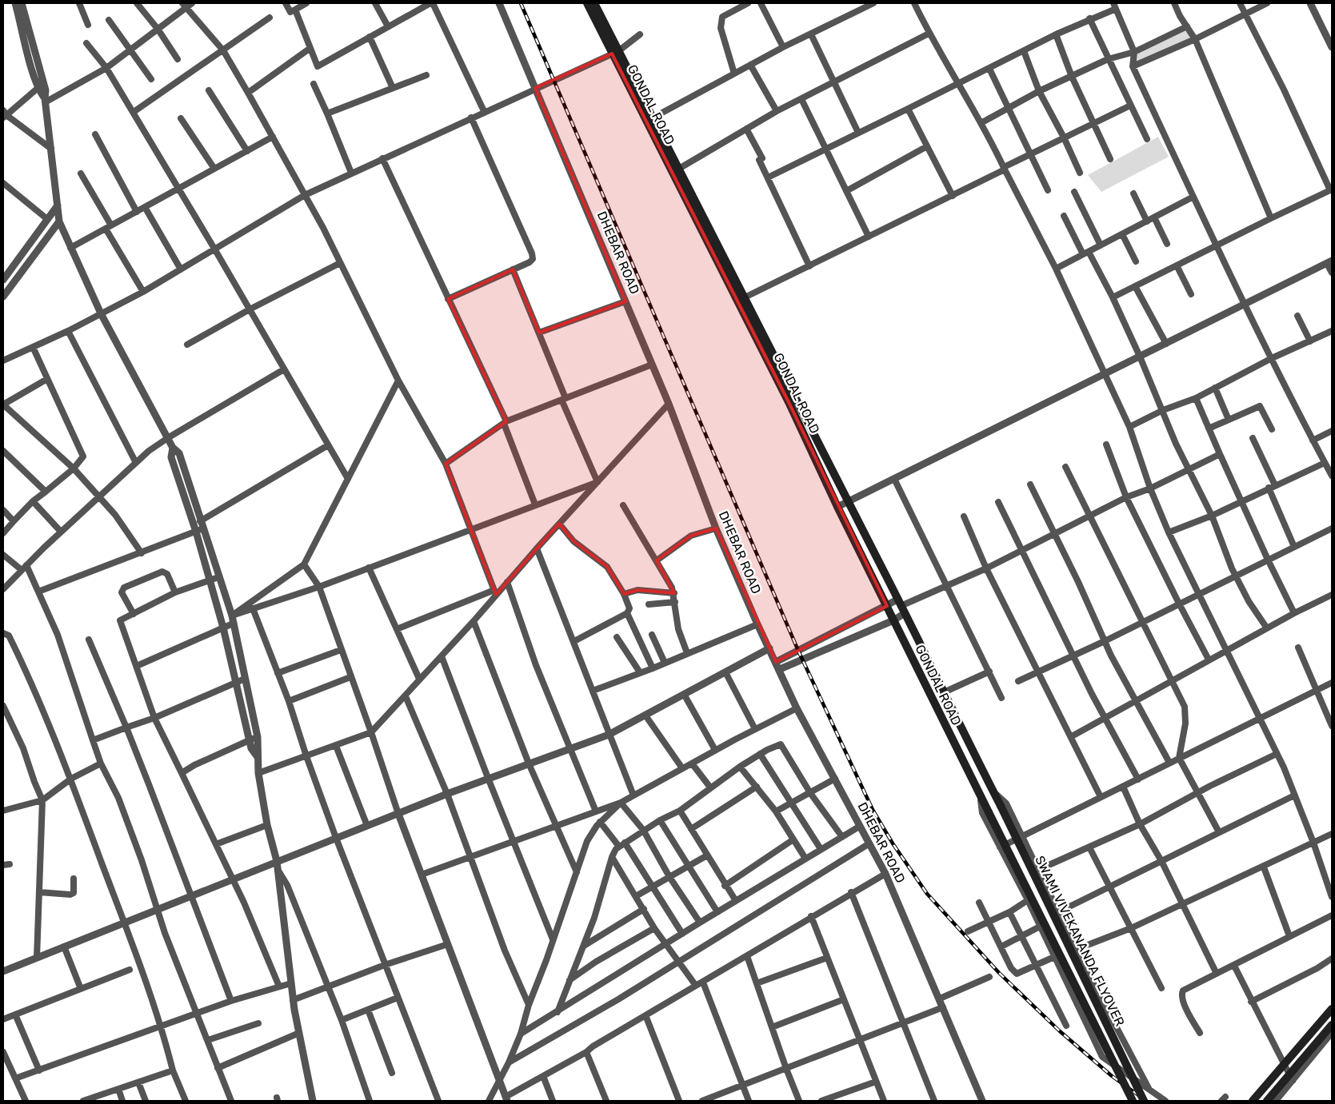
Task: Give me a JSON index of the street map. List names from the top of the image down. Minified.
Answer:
{"streets":{"main road":["GONDAL ROAD","SWAMI VIVEKANANDA FLYOVER"],"street":["DHEBAR ROAD"]},"crossings":[["GONDAL ROAD","SWAMI VIVEKANANDA FLYOVER"]]}
